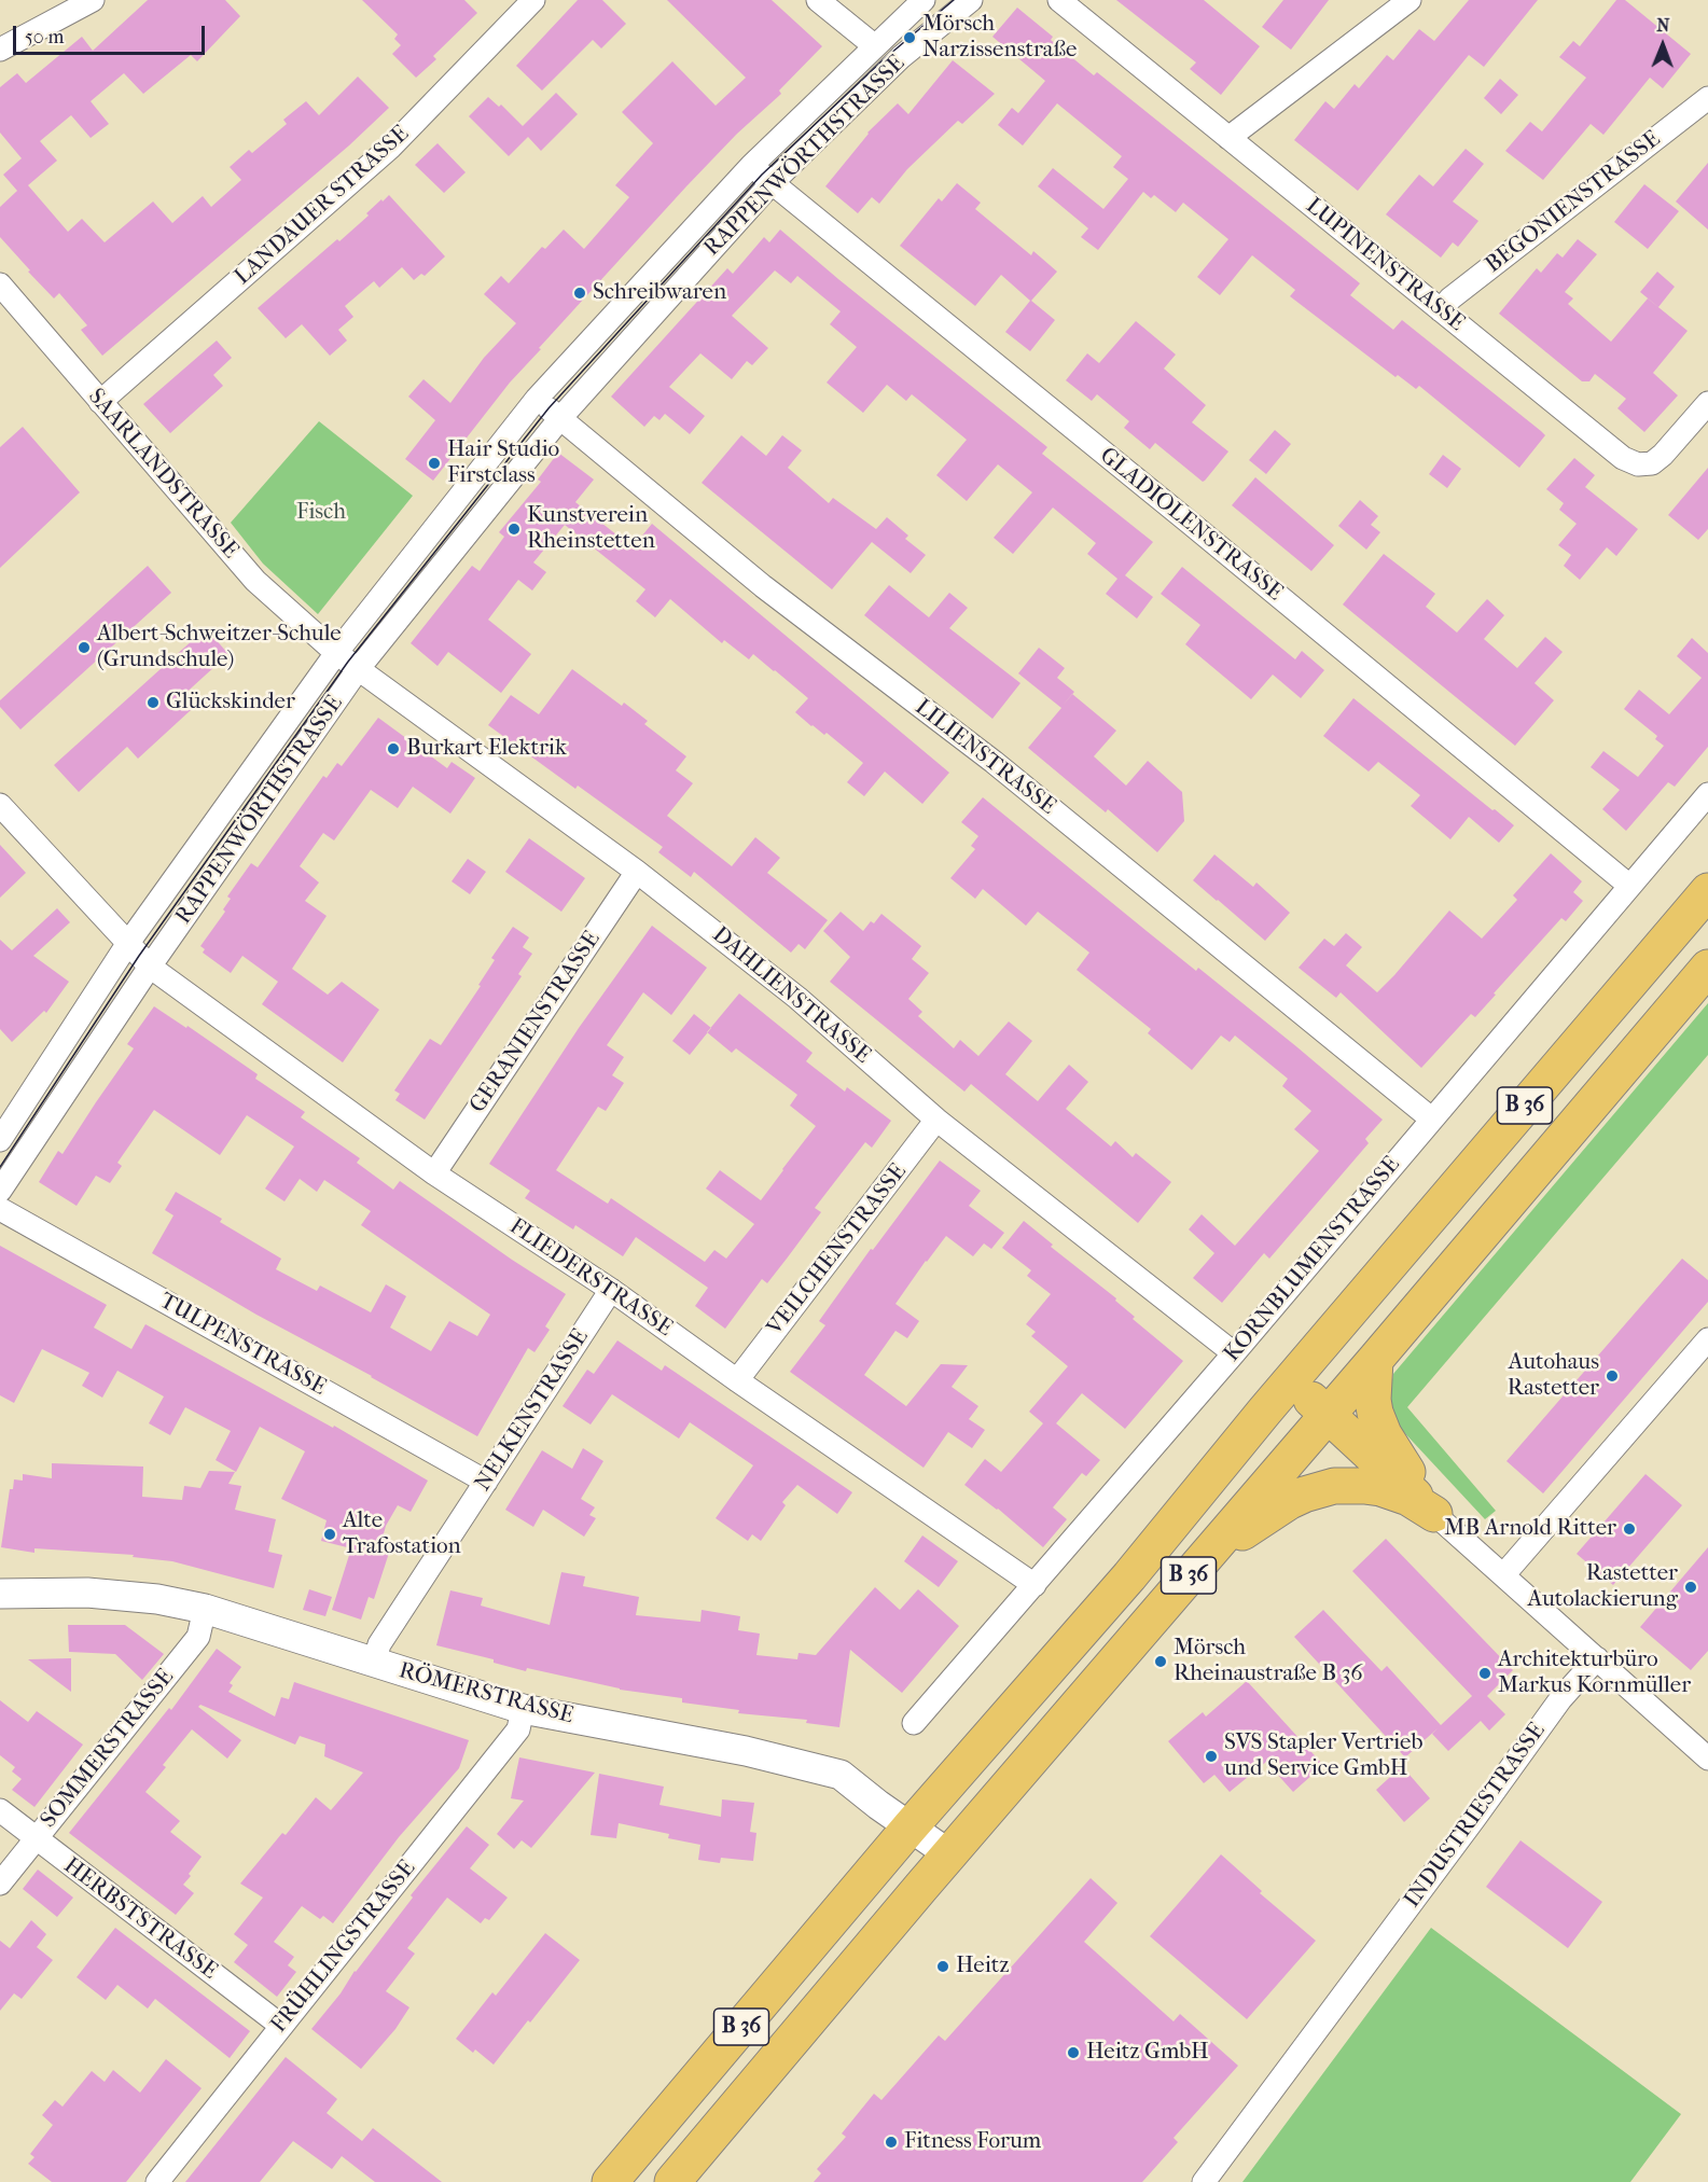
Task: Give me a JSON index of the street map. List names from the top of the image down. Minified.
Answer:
{"streets":{"main road":["B 36"],"street":["RAPPENWÖRTHSTRASSE","BEGONIENSTRASSE","LANDAUER STRASSE","LUPINENSTRASSE","SAARLANDSTRASSE","GLADIOLENSTRASSE","LILIENSTRASSE","DAHLIENSTRASSE","GERANIENSTRASSE","VEILCHENSTRASSE","KORNBLUMENSTRASSE","FLIEDERSTRASSE","TULPENSTRASSE","NELKENSTRASSE","RÖMERSTRASSE","SOMMERSTRASSE","INDUSTRIESTRASSE","HERBSTSTRASSE","FRÜHLINGSTRASSE"]},"crossings":[["RAPPENWÖRTHSTRASSE","SAARLANDSTRASSE"],["RAPPENWÖRTHSTRASSE","GLADIOLENSTRASSE"],["RAPPENWÖRTHSTRASSE","LILIENSTRASSE"],["RAPPENWÖRTHSTRASSE","DAHLIENSTRASSE"],["RAPPENWÖRTHSTRASSE","FLIEDERSTRASSE"],["BEGONIENSTRASSE","LUPINENSTRASSE"],["LANDAUER STRASSE","SAARLANDSTRASSE"],["SAARLANDSTRASSE","DAHLIENSTRASSE"],["GLADIOLENSTRASSE","KORNBLUMENSTRASSE"],["LILIENSTRASSE","KORNBLUMENSTRASSE"],["DAHLIENSTRASSE","GERANIENSTRASSE"],["DAHLIENSTRASSE","VEILCHENSTRASSE"],["DAHLIENSTRASSE","KORNBLUMENSTRASSE"],["GERANIENSTRASSE","FLIEDERSTRASSE"],["B 36","RÖMERSTRASSE"],["VEILCHENSTRASSE","FLIEDERSTRASSE"],["KORNBLUMENSTRASSE","FLIEDERSTRASSE"],["FLIEDERSTRASSE","NELKENSTRASSE"],["TULPENSTRASSE","NELKENSTRASSE"],["NELKENSTRASSE","RÖMERSTRASSE"],["RÖMERSTRASSE","SOMMERSTRASSE"],["RÖMERSTRASSE","FRÜHLINGSTRASSE"],["SOMMERSTRASSE","HERBSTSTRASSE"],["HERBSTSTRASSE","FRÜHLINGSTRASSE"]],"parks":["Fisch"],"places":["Mörsch Narzissenstraße","Schreibwaren","Hair Studio Firstclass","Kunstverein Rheinstetten","Albert-Schweitzer-Schule (Grundschule)","Glückskinder","Burkart Elektrik","Autohaus Rastetter","MB Arnold Ritter","Alte Trafostation","Rastetter Autolackierung","Mörsch Rheinaustraße B 36","Architekturbüro Markus Kornmüller","SVS Stapler Vertrieb und Service GmbH","Heitz","Heitz GmbH","Fitness Forum"],"scale_bar":"50 m","north":"top"}
